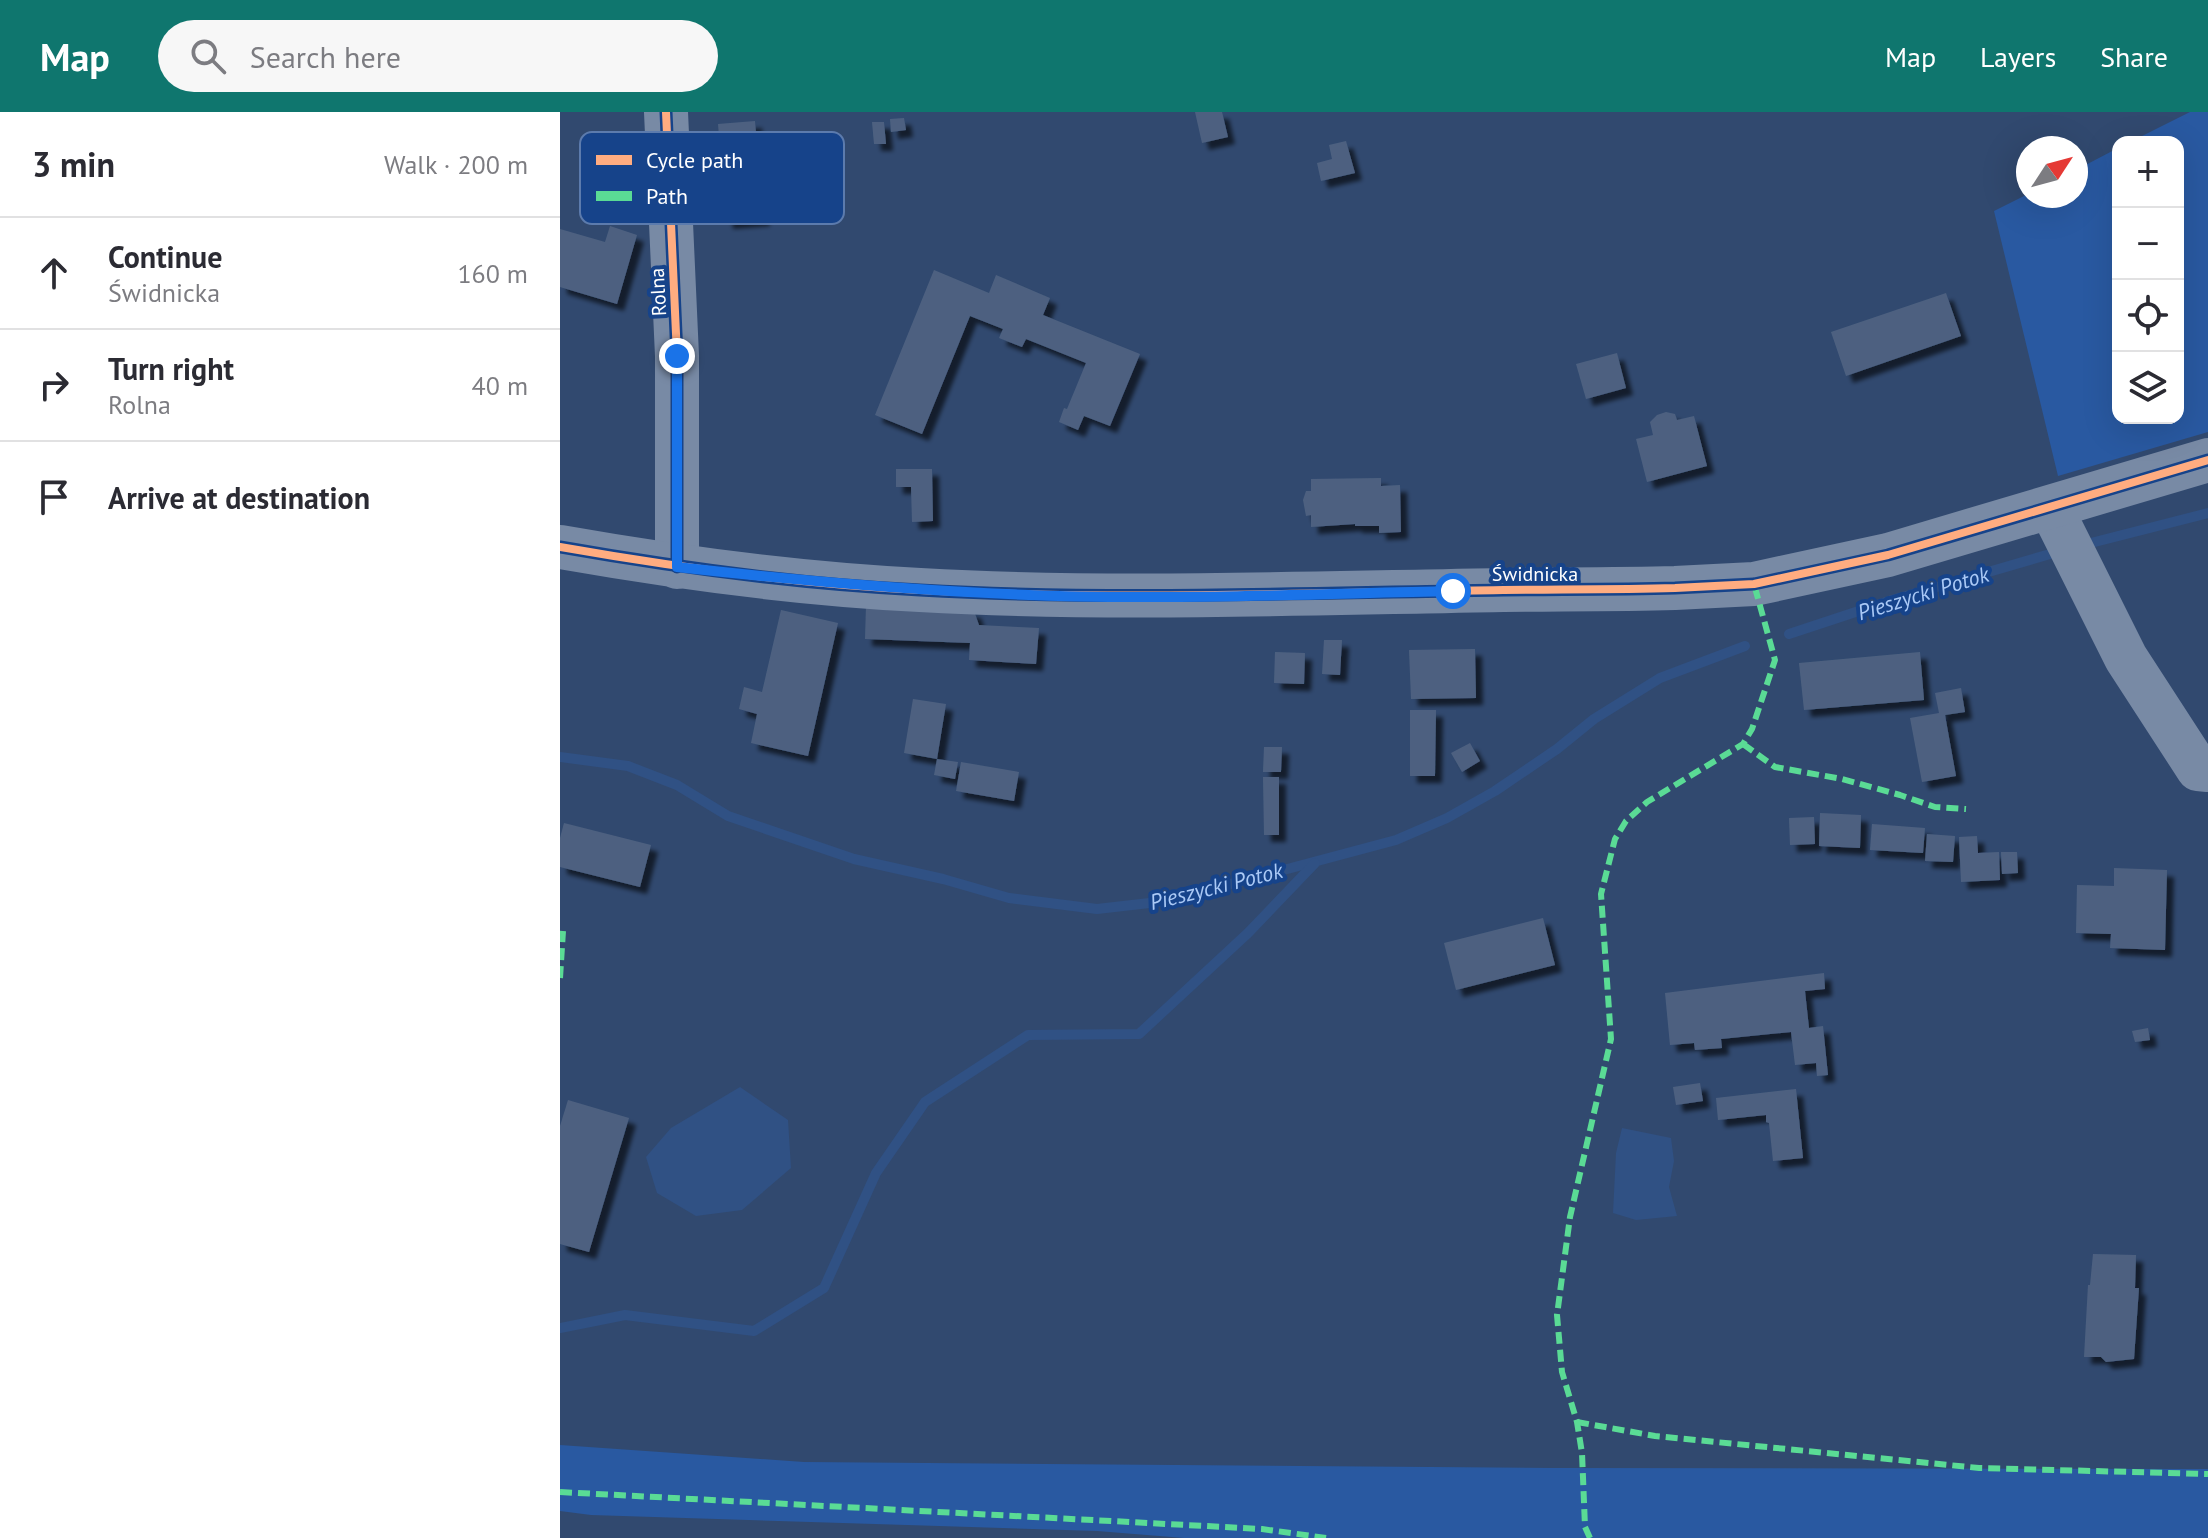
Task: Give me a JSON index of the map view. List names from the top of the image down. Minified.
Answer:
{"streets":{"street":["Rolna","Świdnicka"]},"crossings":[["Rolna","Świdnicka"]],"water":["Pieszycki Potok"],"legend":["Cycle path","Path"],"north":"top right","page":{"header":"Map","search":"Search here","nav":["Map","Layers","Share"],"heading":["3 min","Walk · 200 m"],"map_buttons":["+","−"],"list":[["Continue","Świdnicka","160 m"],["Turn right","Rolna","40 m"],"Arrive at destination"]}}
